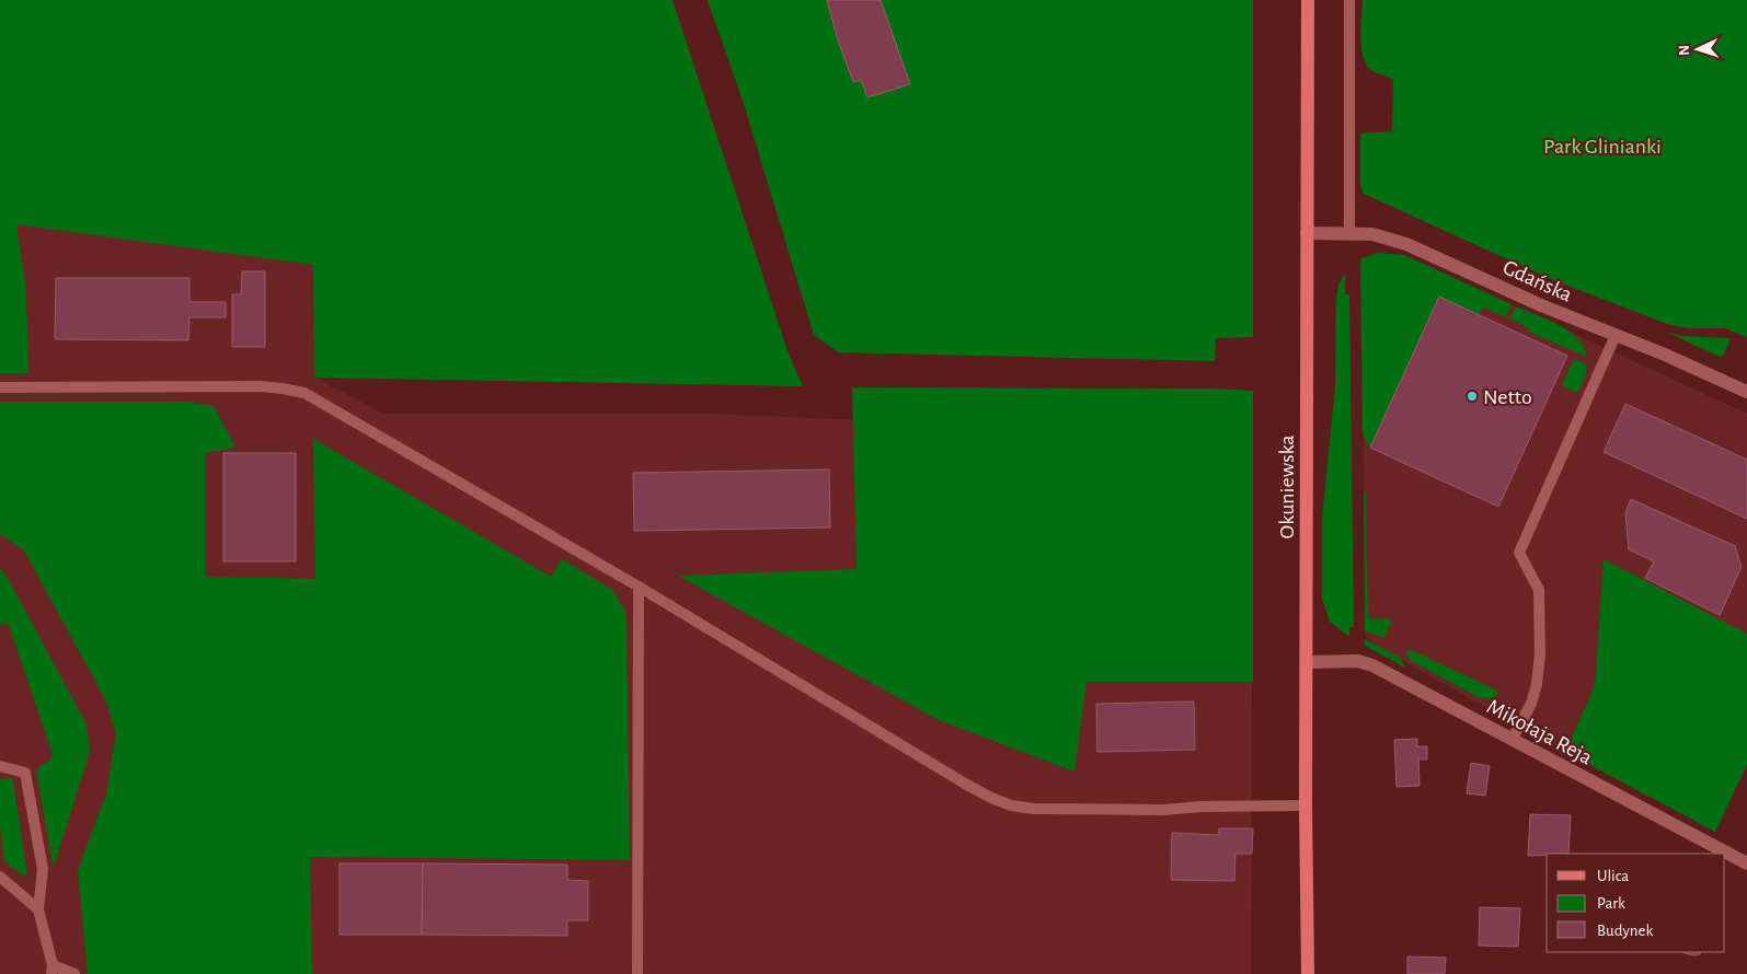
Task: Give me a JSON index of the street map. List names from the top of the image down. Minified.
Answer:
{"streets":{"main road":["Okuniewska"],"street":["Gdańska","Mikołaja Reja"]},"crossings":[["Gdańska","Okuniewska"],["Okuniewska","Mikołaja Reja"]],"parks":["Park Glinianki"],"places":["Netto"],"legend":["Ulica","Park","Budynek"],"north":"left"}
